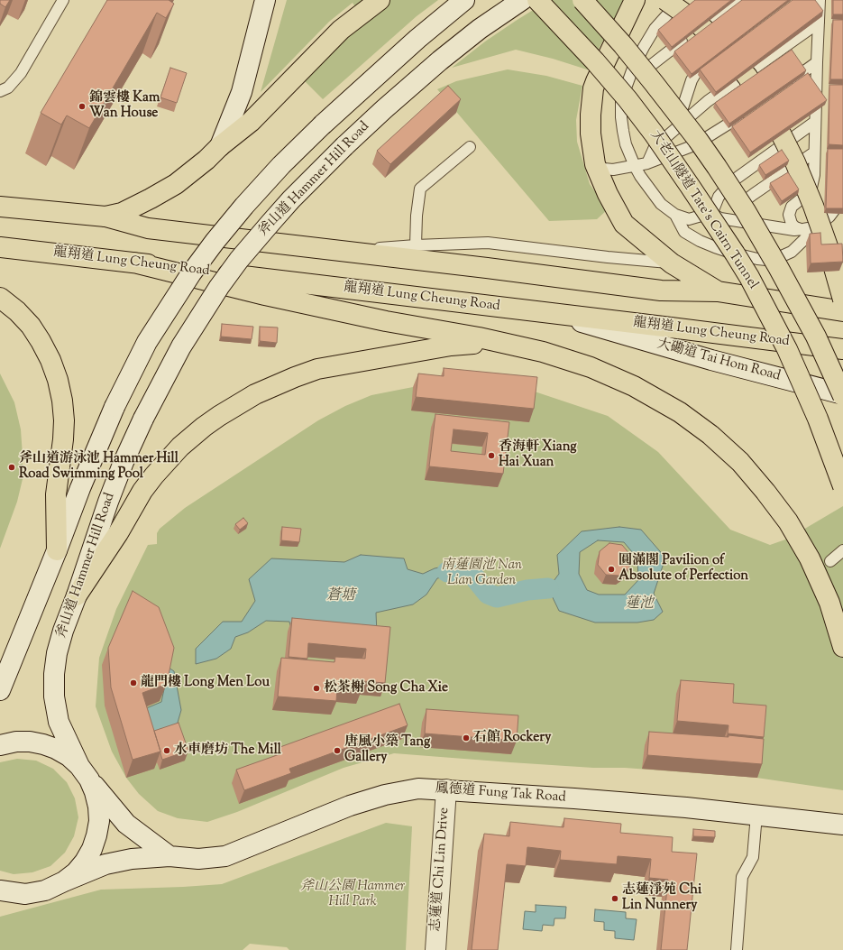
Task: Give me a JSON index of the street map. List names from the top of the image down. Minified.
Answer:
{"streets":{"main road":["斧山道 Hammer Hill Road","大老山隧道 Tate's Cairn Tunnel","龍翔道 Lung Cheung Road","大磡道 Tai Hom Road","鳳德道 Fung Tak Road","志蓮道 Chi Lin Drive"]},"crossings":[["龍翔道 Lung Cheung Road","大磡道 Tai Hom Road"],["鳳德道 Fung Tak Road","志蓮道 Chi Lin Drive"]],"water":["蒼塘","蓮池"],"parks":["南蓮園池 Nan Lian Garden","斧山公園 Hammer Hill Park"],"places":["錦雲樓 Kam Wan House","香海軒 Xiang Hai Xuan","斧山道游泳池 Hammer Hill Road Swimming Pool","圓滿閣 Pavilion of Absolute of Perfection","龍門樓 Long Men Lou","松茶榭 Song Cha Xie","石館 Rockery","水車磨坊 The Mill","唐風小築 Tang Gallery","志蓮淨苑 Chi Lin Nunnery"]}
